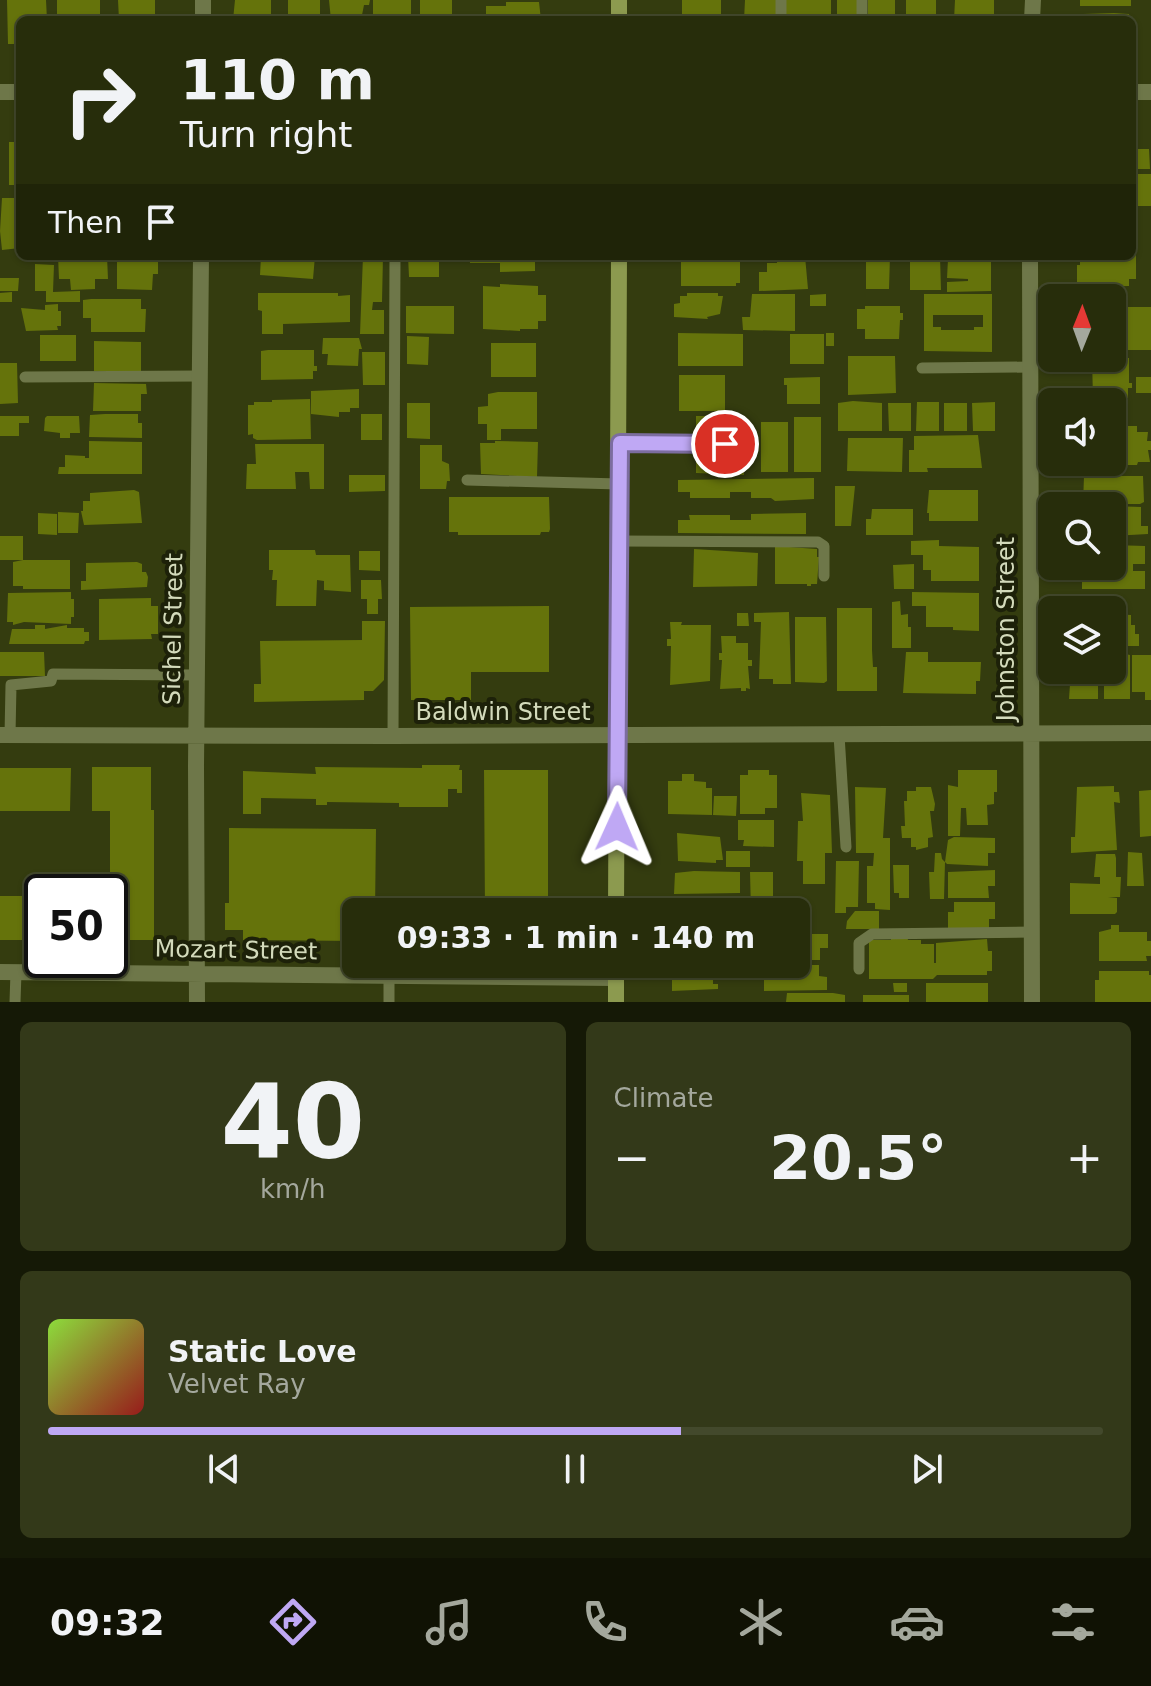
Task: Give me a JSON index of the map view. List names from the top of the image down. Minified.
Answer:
{"streets":{"street":["Sichel Street","Johnston Street","Baldwin Street","Mozart Street"]},"crossings":[["Sichel Street","Baldwin Street"],["Sichel Street","Mozart Street"],["Johnston Street","Baldwin Street"]],"north":"top","page":{"turn":["110 m","Turn right"],"then":"Then","limit":"50","trip":"09:33 · 1 min · 140 m","tile":[["40","km/h"],"Climate"],"heat":["−","20.5°","+"],"song":["Static Love","Velvet Ray"],"tabs":"09:32"}}
